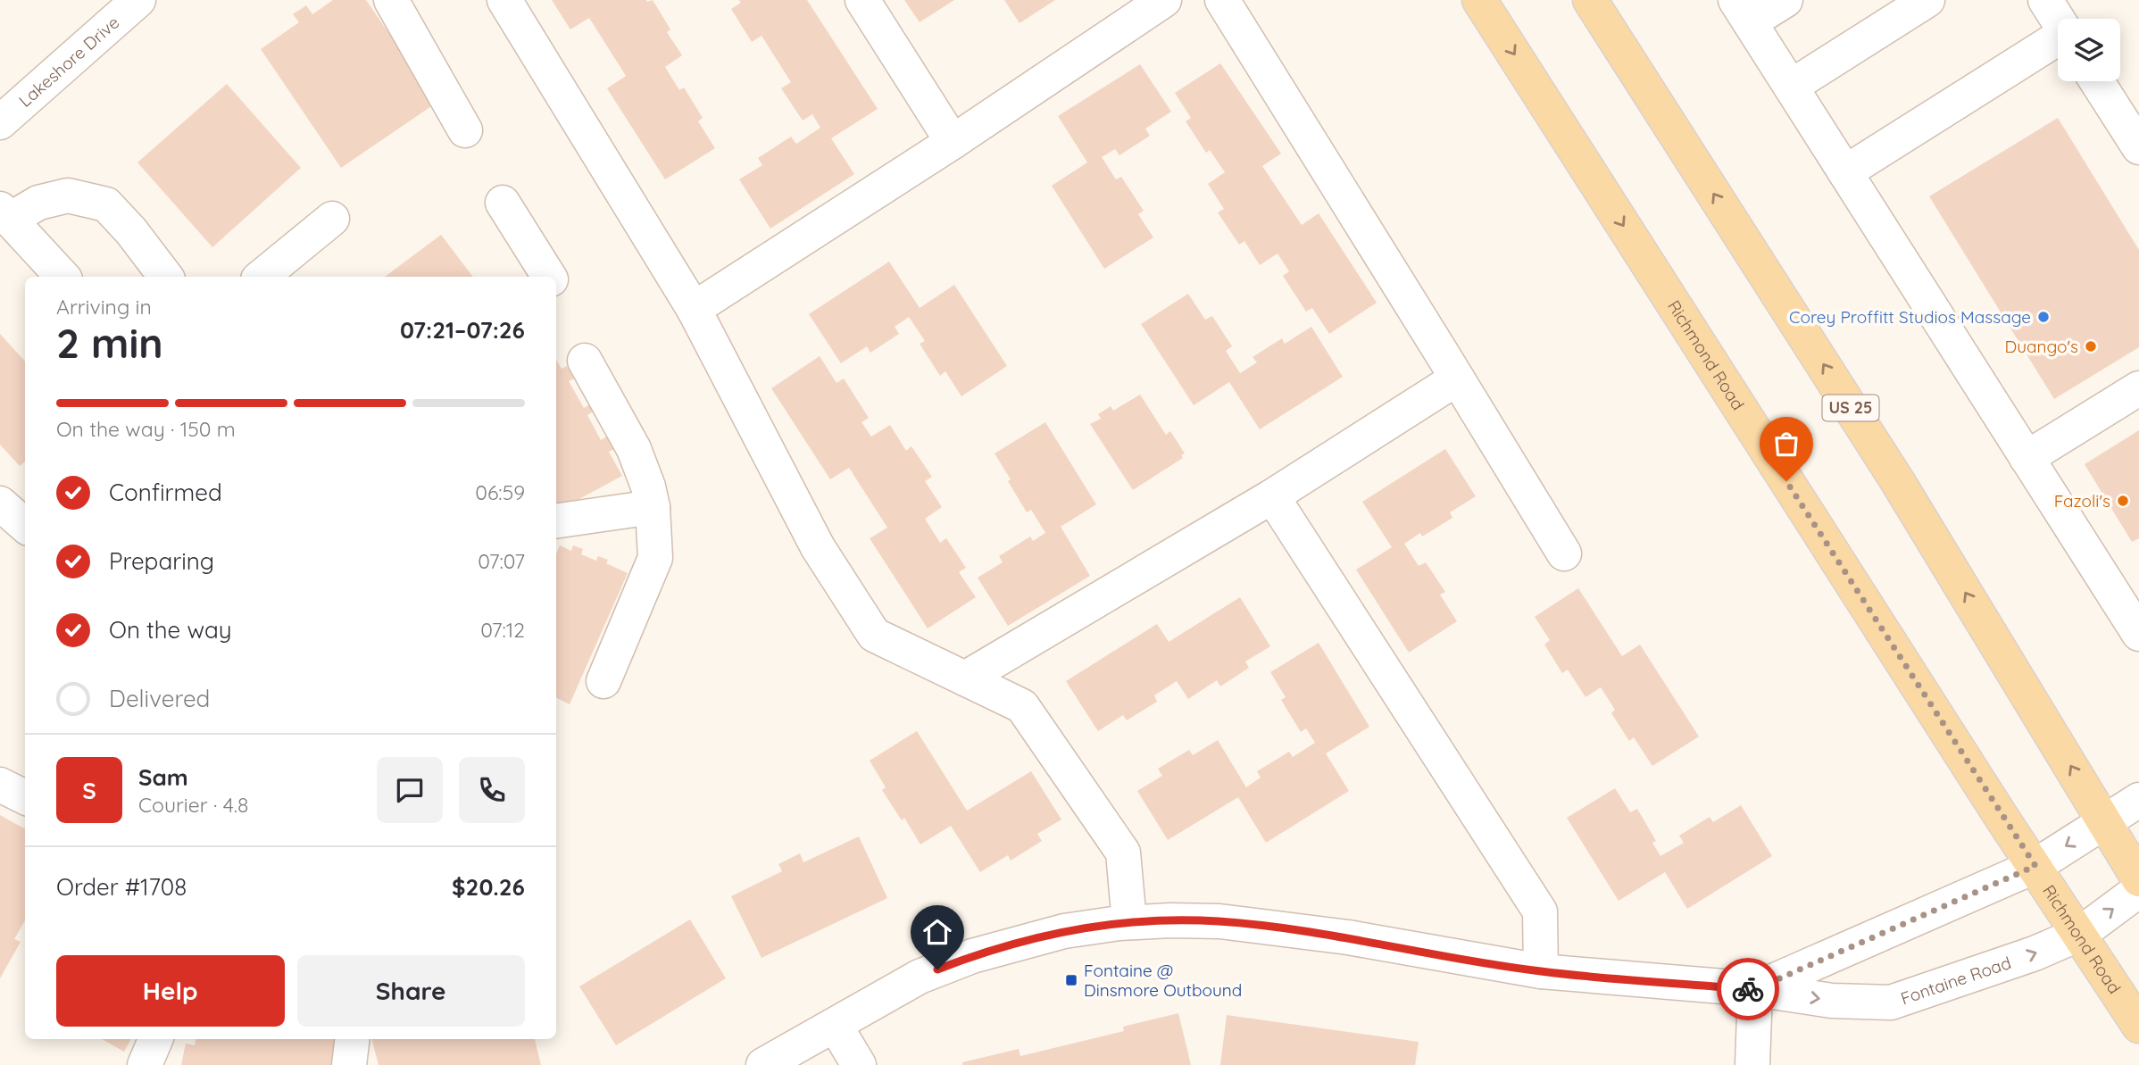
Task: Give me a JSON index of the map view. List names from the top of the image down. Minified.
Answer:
{"streets":{"main road":["Richmond Road","US 25"],"street":["Lakeshore Drive","Fontaine Road"]},"crossings":[["Richmond Road","Fontaine Road"],["US 25","Fontaine Road"]],"places":{"other":["Corey Proffitt Studios Massage","Duango's","Fazoli's"],"transit":["Fontaine @ Dinsmore Outbound"]},"page":{"heading":["2 min","Arriving in","07:21–07:26"],"panel":["Sam","Courier · 4.8","Order #1708","$20.26"],"bar":"On the way · 150 m","list":[["Confirmed","06:59"],["Preparing","07:07"],["On the way","07:12"],"Delivered"],"round":"S","buttons":["Help","Share"]}}
